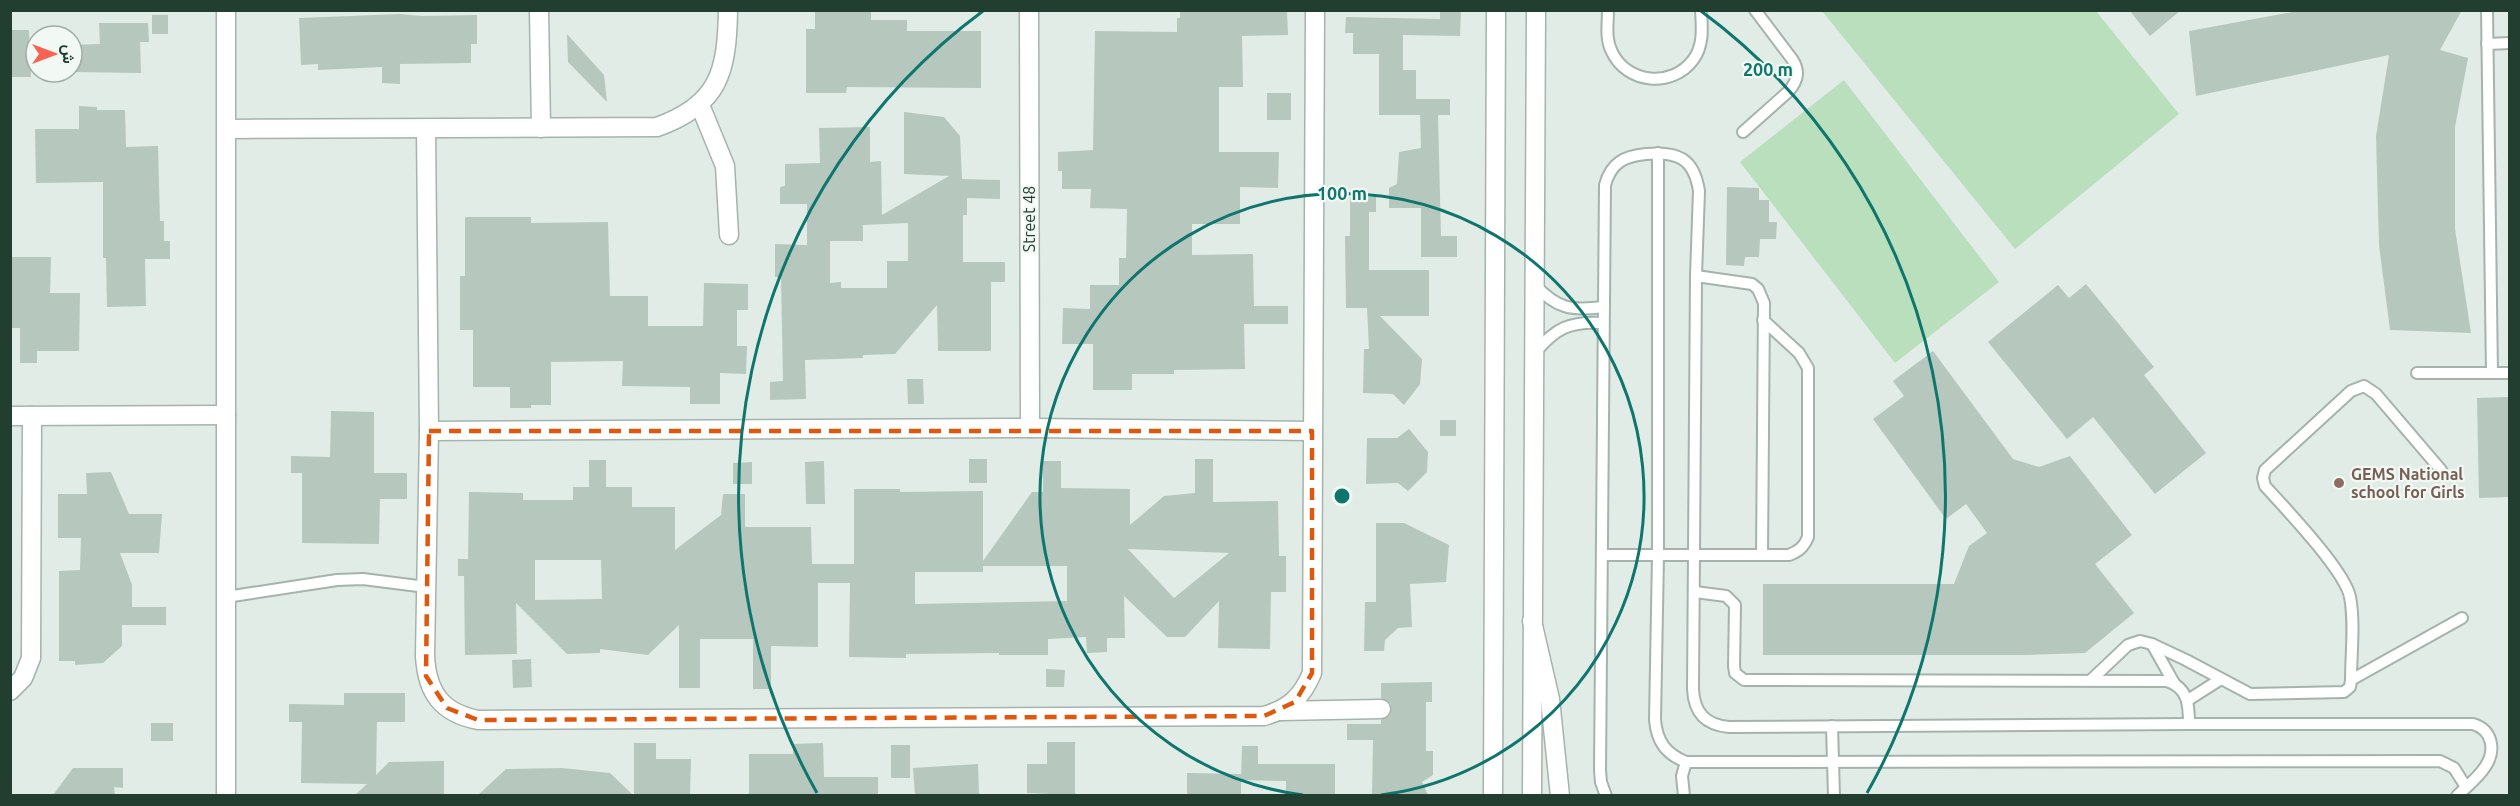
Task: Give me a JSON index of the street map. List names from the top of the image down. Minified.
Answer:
{"streets":{"street":["Street 48"]},"places":["GEMS National school for Girls"],"north":"right","rings":["200 m","100 m"]}
